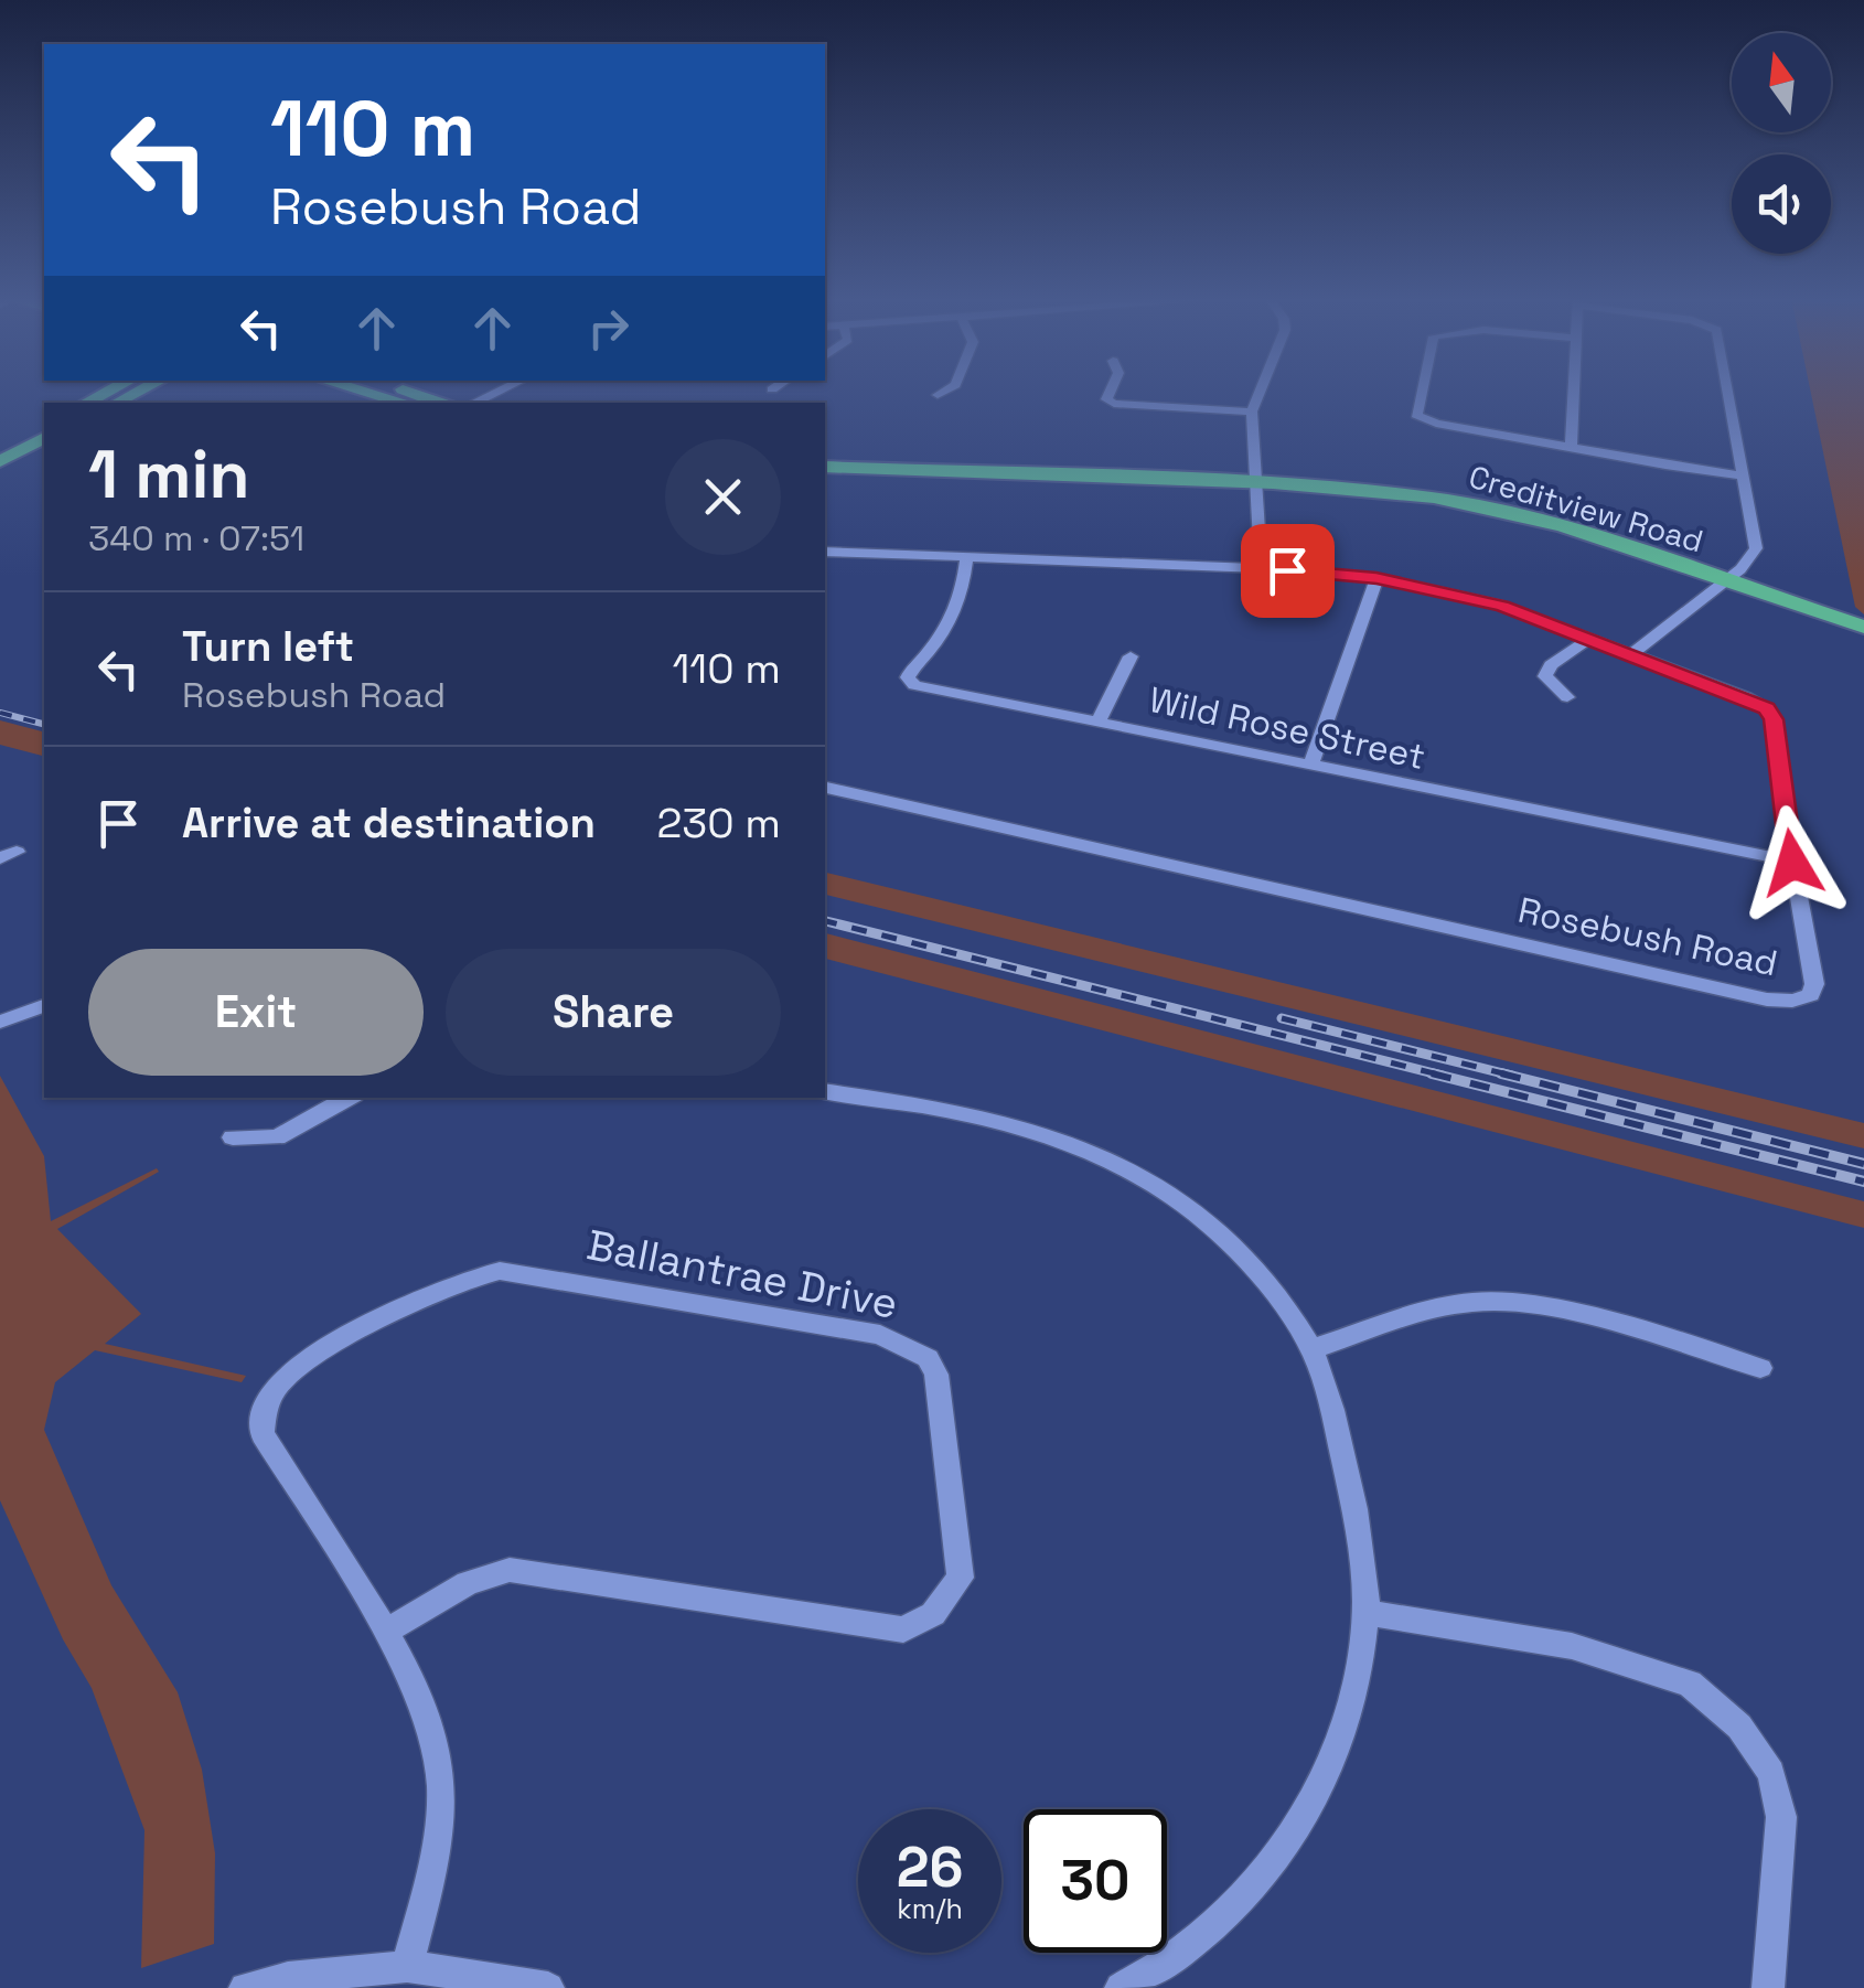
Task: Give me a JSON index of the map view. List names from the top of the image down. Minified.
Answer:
{"streets":{"main road":["Creditview Road"],"street":["Wild Rose Street","Rosebush Road","Ballantrae Drive"]},"crossings":[["Wild Rose Street","Rosebush Road"]],"north":"top","page":{"turn":["110 m","Rosebush Road"],"heading":["1 min","340 m · 07:51"],"list":[{"name":"Turn left","note":"Rosebush Road","value":"110 m"},{"name":"Arrive at destination","value":"230 m"}],"buttons":["Exit","Share"],"speed":"26 km/h","limit":"30"}}
